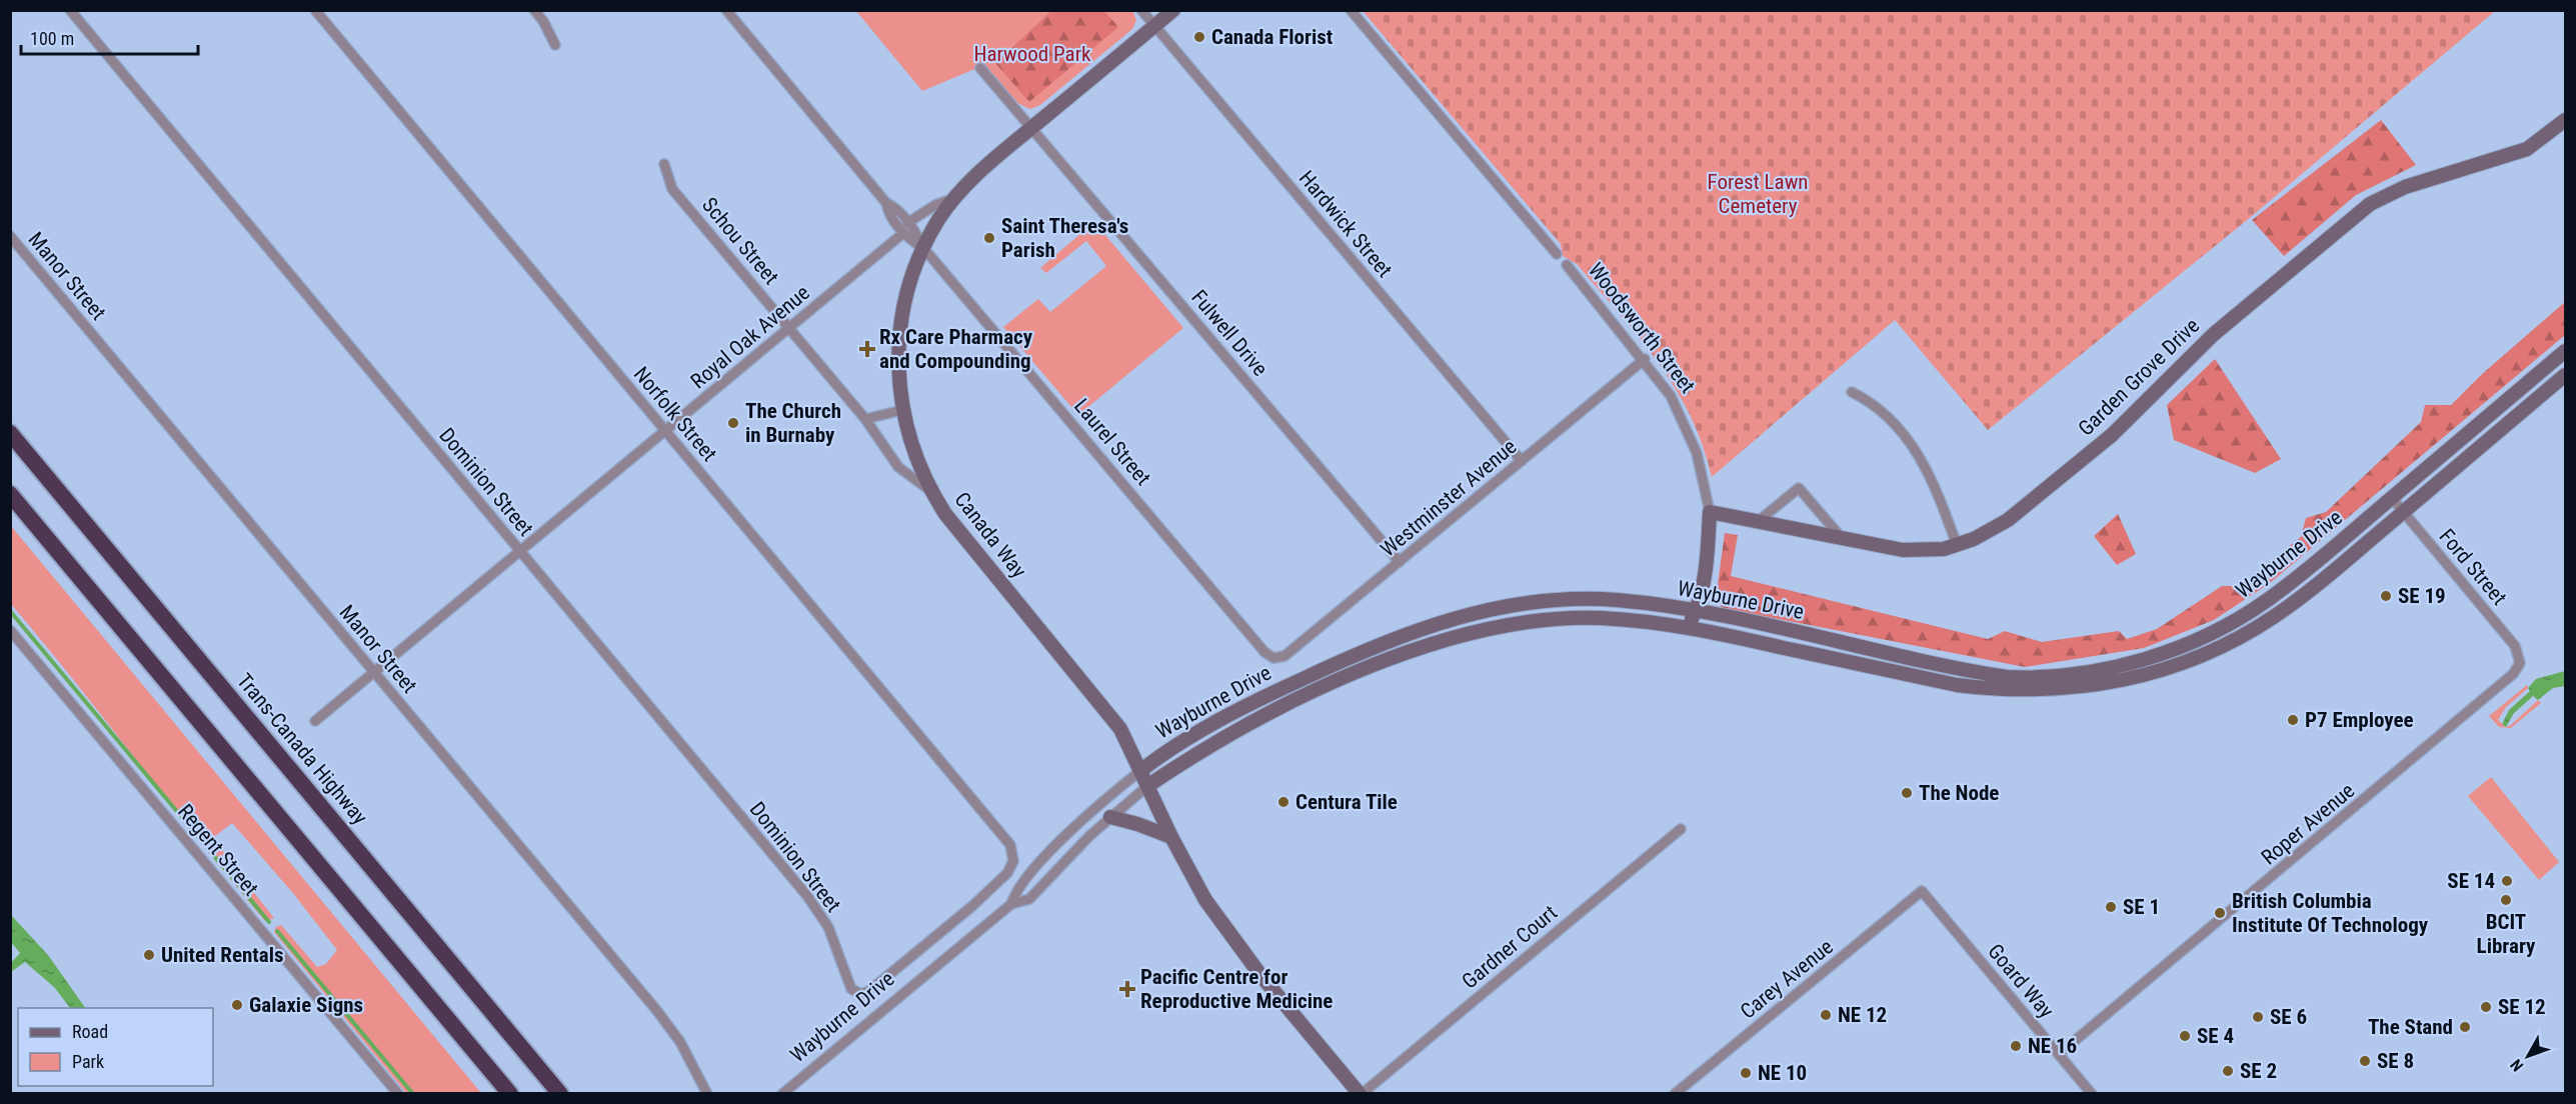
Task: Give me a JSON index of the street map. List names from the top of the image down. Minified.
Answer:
{"streets":{"highway":["Trans-Canada Highway"],"street":["Hardwick Street","Schou Street","Manor Street","Woodsworth Street","Fulwell Drive","Royal Oak Avenue","Garden Grove Drive","Norfolk Street","Laurel Street","Dominion Street","Westminster Avenue","Canada Way","Wayburne Drive","Ford Street","Roper Avenue","Regent Street","Gardner Court","Carey Avenue","Goard Way"]},"crossings":[["Hardwick Street","Westminster Avenue"],["Hardwick Street","Canada Way"],["Schou Street","Royal Oak Avenue"],["Schou Street","Canada Way"],["Manor Street","Royal Oak Avenue"],["Woodsworth Street","Garden Grove Drive"],["Woodsworth Street","Westminster Avenue"],["Woodsworth Street","Wayburne Drive"],["Fulwell Drive","Westminster Avenue"],["Fulwell Drive","Canada Way"],["Royal Oak Avenue","Norfolk Street"],["Royal Oak Avenue","Laurel Street"],["Royal Oak Avenue","Dominion Street"],["Norfolk Street","Dominion Street"],["Laurel Street","Westminster Avenue"],["Laurel Street","Canada Way"],["Canada Way","Wayburne Drive"],["Canada Way","Gardner Court"],["Wayburne Drive","Ford Street"],["Ford Street","Roper Avenue"],["Roper Avenue","Goard Way"],["Carey Avenue","Goard Way"]],"parks":["Harwood Park","Forest Lawn Cemetery"],"places":{"other":["Canada Florist","Saint Theresa's Parish","The Church in Burnaby","SE 19","P7 Employee","The Node","Centura Tile","SE 14","BCIT Library","SE 1","British Columbia Institute Of Technology","United Rentals","Galaxie Signs","SE 12","NE 12","SE 6","The Stand","SE 4","NE 16","SE 8","SE 2","NE 10"],"health":["Rx Care Pharmacy and Compounding","Pacific Centre for Reproductive Medicine"]},"legend":["Road","Park"],"scale_bar":"100 m","north":"bottom left"}
